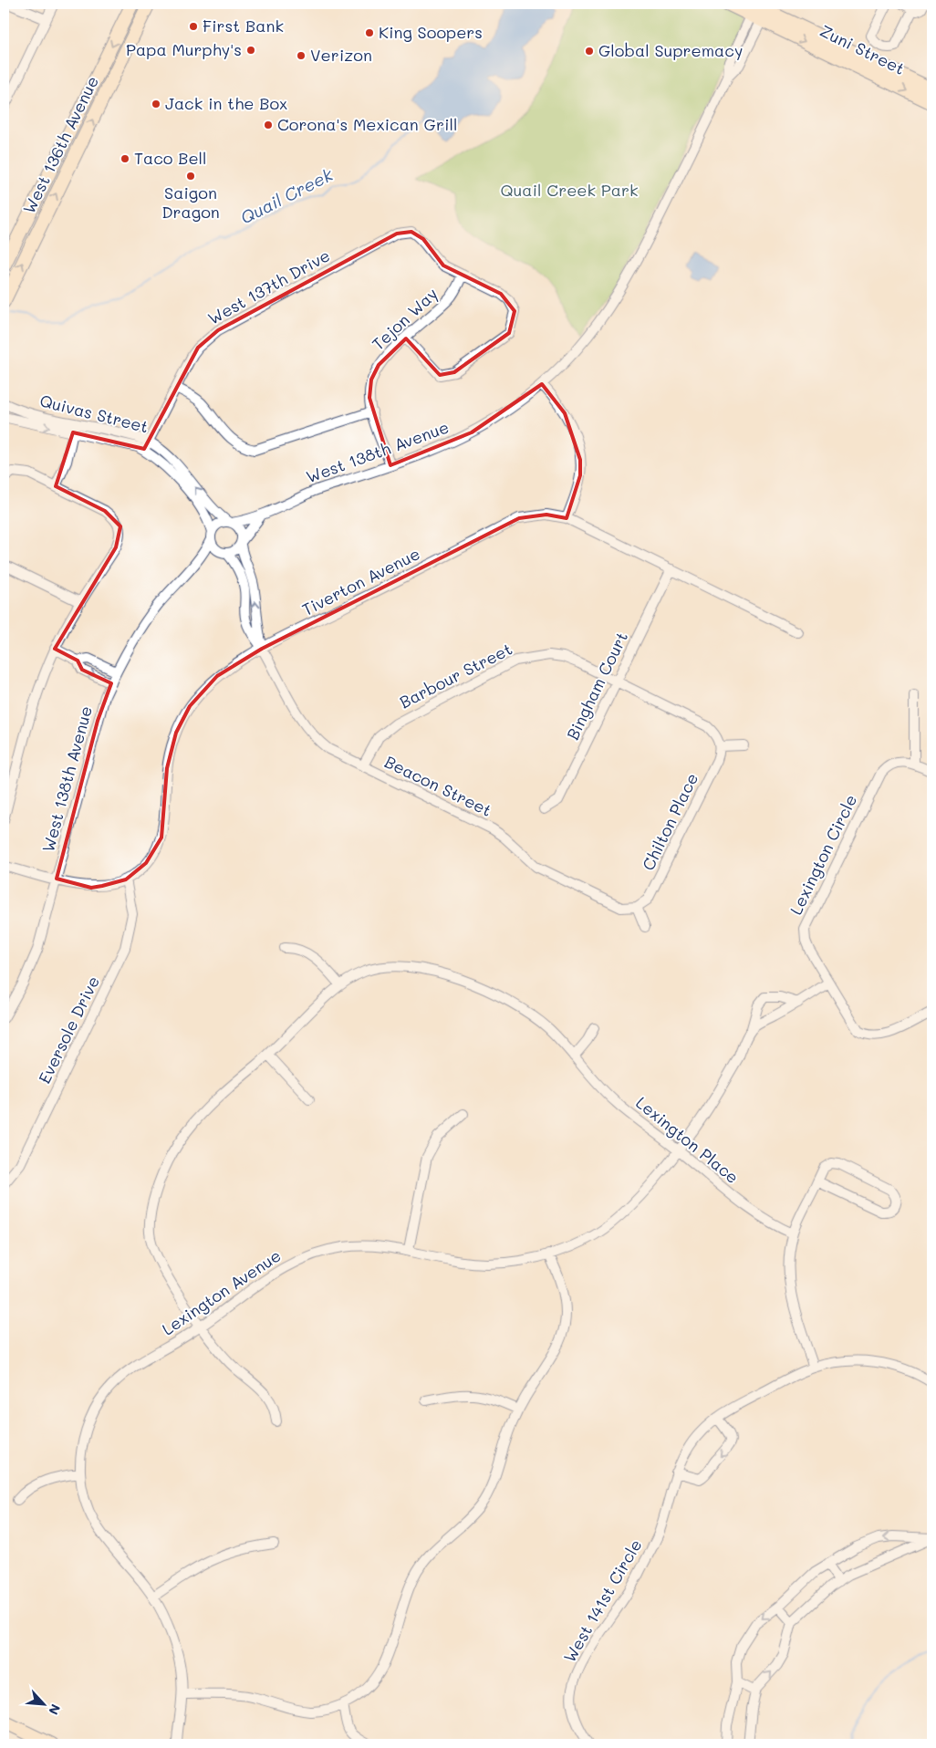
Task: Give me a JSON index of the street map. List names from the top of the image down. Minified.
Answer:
{"streets":{"main road":["Zuni Street","West 136th Avenue"],"street":["West 137th Drive","Tejon Way","Quivas Street","West 138th Avenue","Tiverton Avenue","Barbour Street","Bingham Court","Beacon Street","Chilton Place","Lexington Circle","Eversole Drive","Lexington Place","Lexington Avenue","West 141st Circle"]},"crossings":[["Zuni Street","West 138th Avenue"],["West 137th Drive","Tejon Way"],["West 137th Drive","Quivas Street"],["Tejon Way","West 138th Avenue"],["Quivas Street","West 138th Avenue"],["Quivas Street","Beacon Street"],["West 138th Avenue","Tiverton Avenue"],["West 138th Avenue","Beacon Street"],["Tiverton Avenue","Bingham Court"],["Tiverton Avenue","Beacon Street"],["Tiverton Avenue","Eversole Drive"],["Barbour Street","Bingham Court"],["Barbour Street","Beacon Street"],["Barbour Street","Chilton Place"],["Beacon Street","Chilton Place"],["Lexington Place","Lexington Avenue"]],"water":["Quail Creek"],"parks":["Quail Creek Park"],"places":["First Bank","King Soopers","Papa Murphy's","Global Supremacy","Verizon","Jack in the Box","Corona's Mexican Grill","Taco Bell","Saigon Dragon"],"north":"bottom right"}
